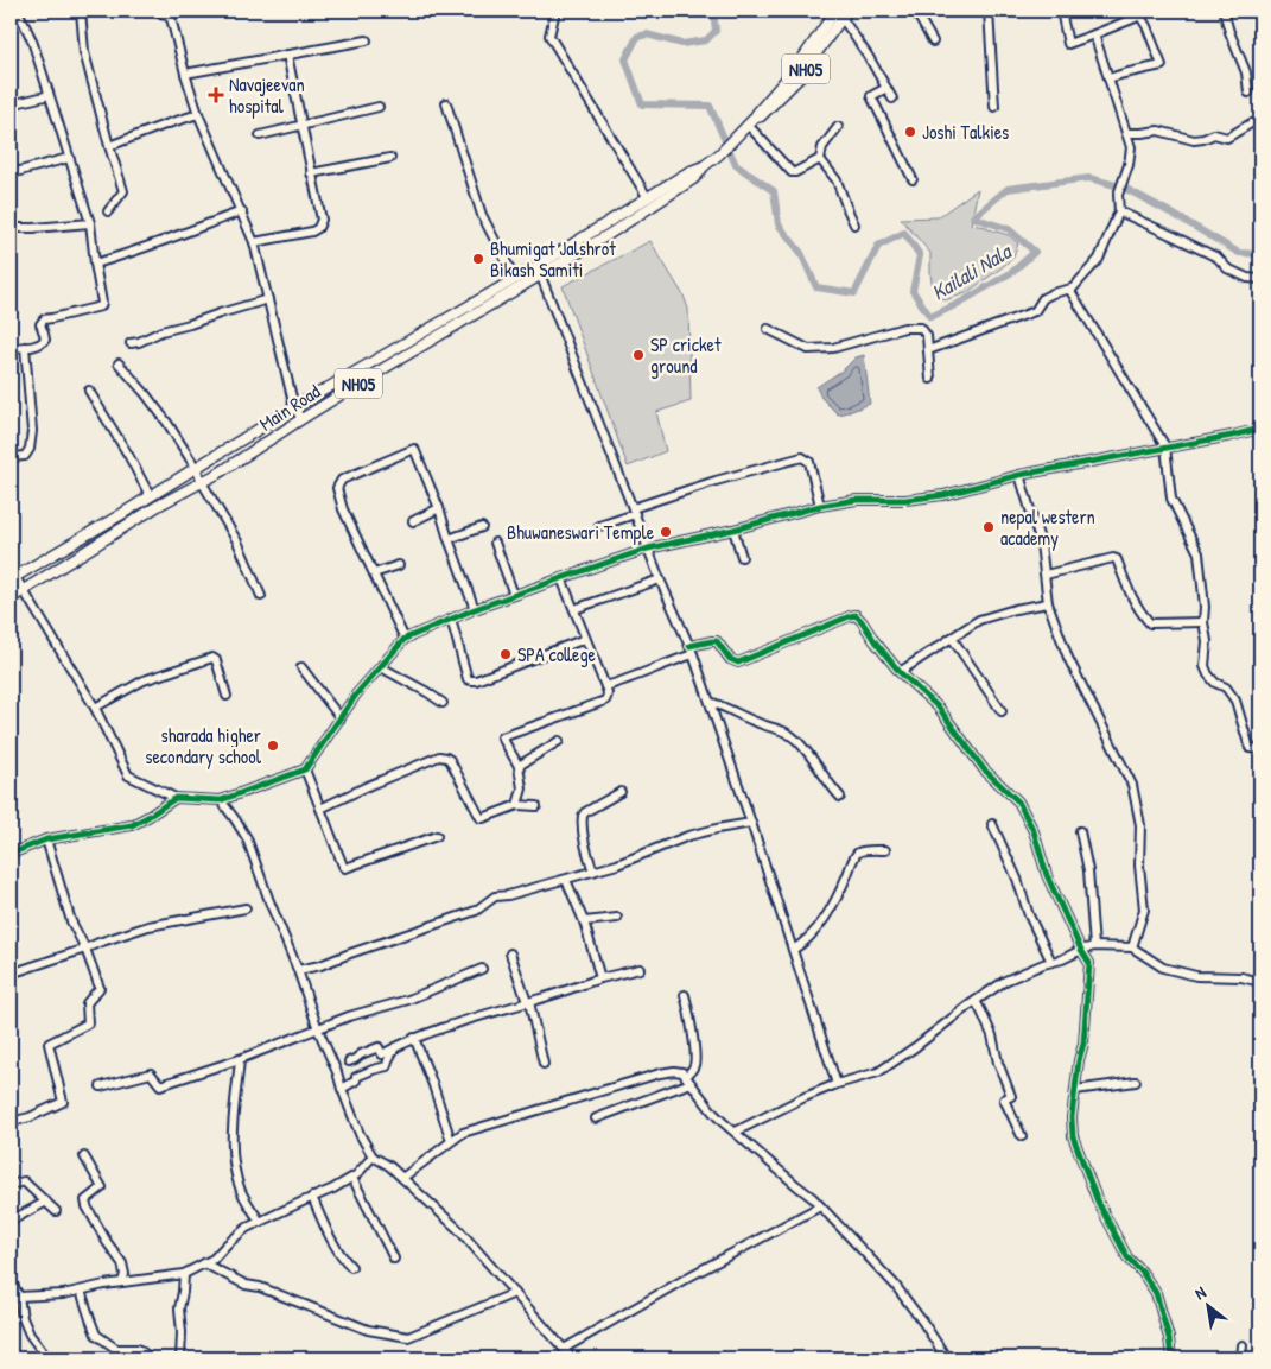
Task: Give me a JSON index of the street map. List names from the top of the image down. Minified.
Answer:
{"streets":{"main road":["NH05","Main Road"]},"crossings":[["NH05","Main Road"]],"water":["Kailali Nala"],"places":{"health":["Navajeevan hospital"],"other":["Joshi Talkies","Bhumigat Jalshrot Bikash Samiti","SP cricket ground","nepal western academy","Bhuwaneswari Temple","SPA college","sharada higher secondary school"]},"north":"top left"}
